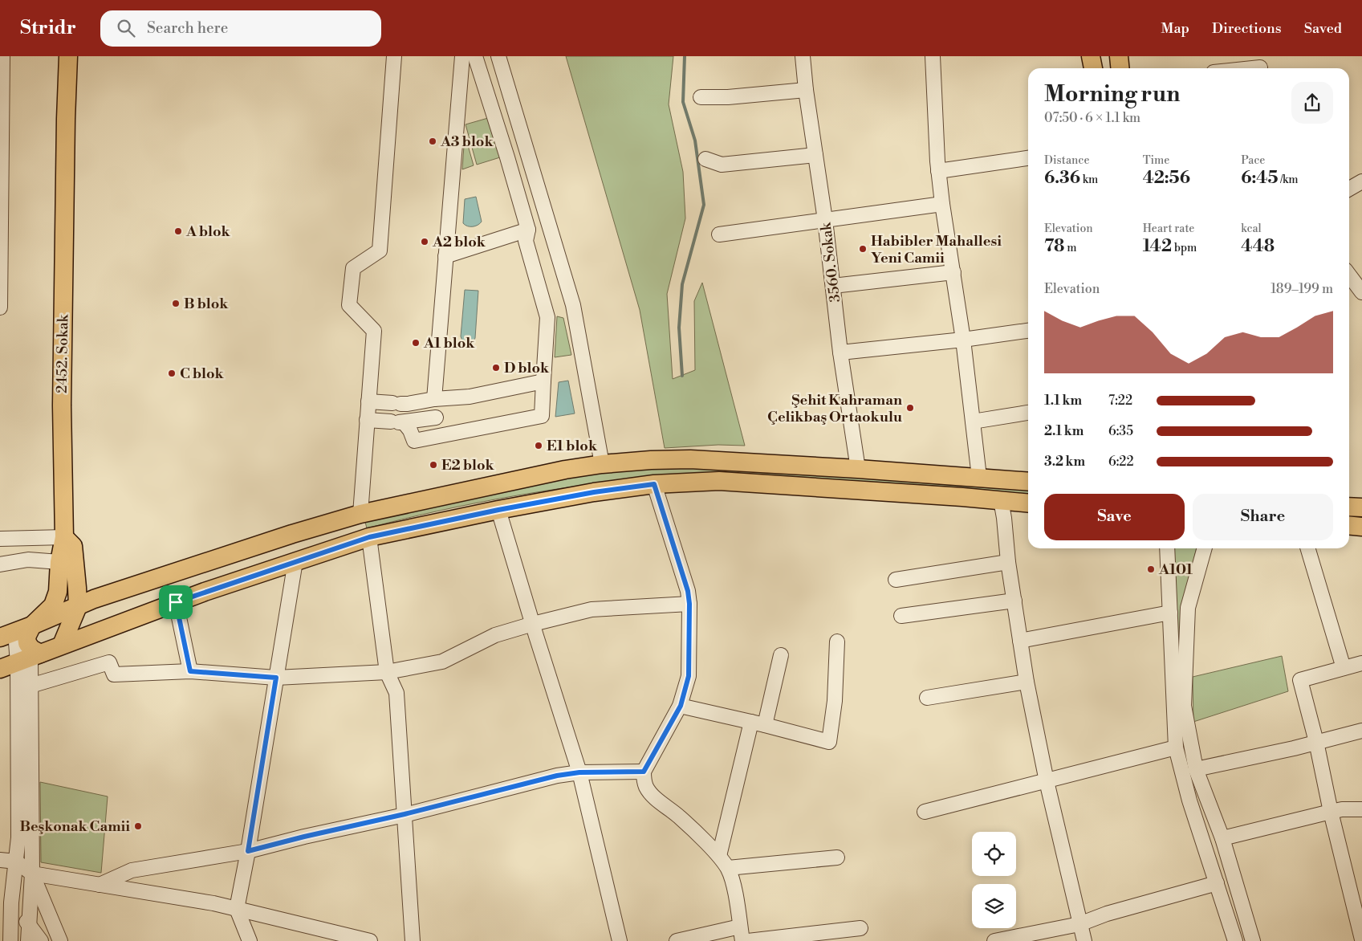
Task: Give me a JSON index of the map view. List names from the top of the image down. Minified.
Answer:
{"streets":{"main road":["2452. Sokak"],"street":["3560. Sokak"]},"places":["A3 blok","A blok","A2 blok","Habibler Mahallesi Yeni Camii","B blok","A1 blok","D blok","C blok","Şehit Kahraman Çelikbaş Ortaokulu","E1 blok","E2 blok","A101","Beşkonak Camii"],"page":{"header":"Stridr","search":"Search here","nav":["Map","Directions","Saved"],"heading":["Morning run","07:50 · 6 × 1.1 km"],"stats":[["Distance","6.36 km"],["Time","42:56"],["Pace","6:45 /km"],["Elevation","78 m"],["Heart rate","142 bpm"],["kcal","448"]],"chart":["Elevation","189–199 m"],"list":[{"name":"1.1 km","note":"7:22"},{"name":"2.1 km","note":"6:35"},{"name":"3.2 km","note":"6:22"}],"buttons":["Save","Share"]}}
